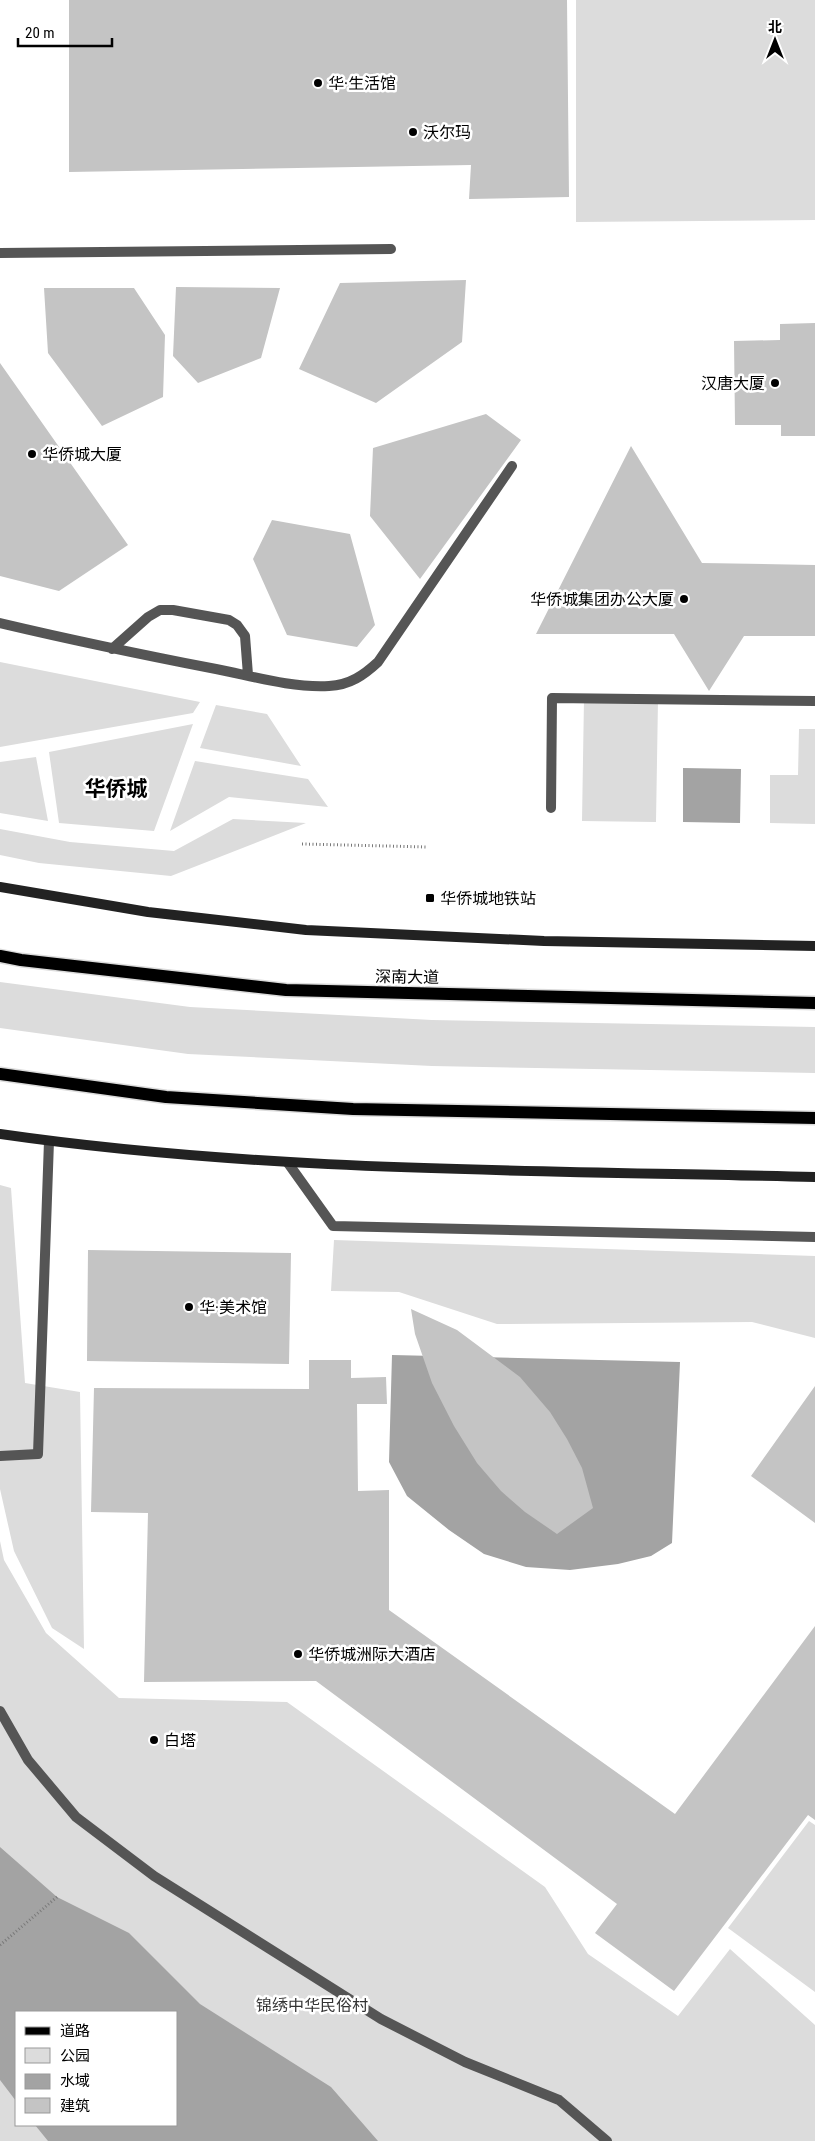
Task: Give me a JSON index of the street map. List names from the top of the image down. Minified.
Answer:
{"streets":{"main road":["深南大道"]},"districts":["华侨城"],"parks":["锦绣中华民俗村"],"places":{"other":["华·生活馆","沃尔玛","汉唐大厦","华侨城大厦","华侨城集团办公大厦","华·美术馆","华侨城洲际大酒店","白塔"],"transit":["华侨城地铁站"]},"legend":["道路","公园","水域","建筑"],"scale_bar":"20 m","north":"top"}
